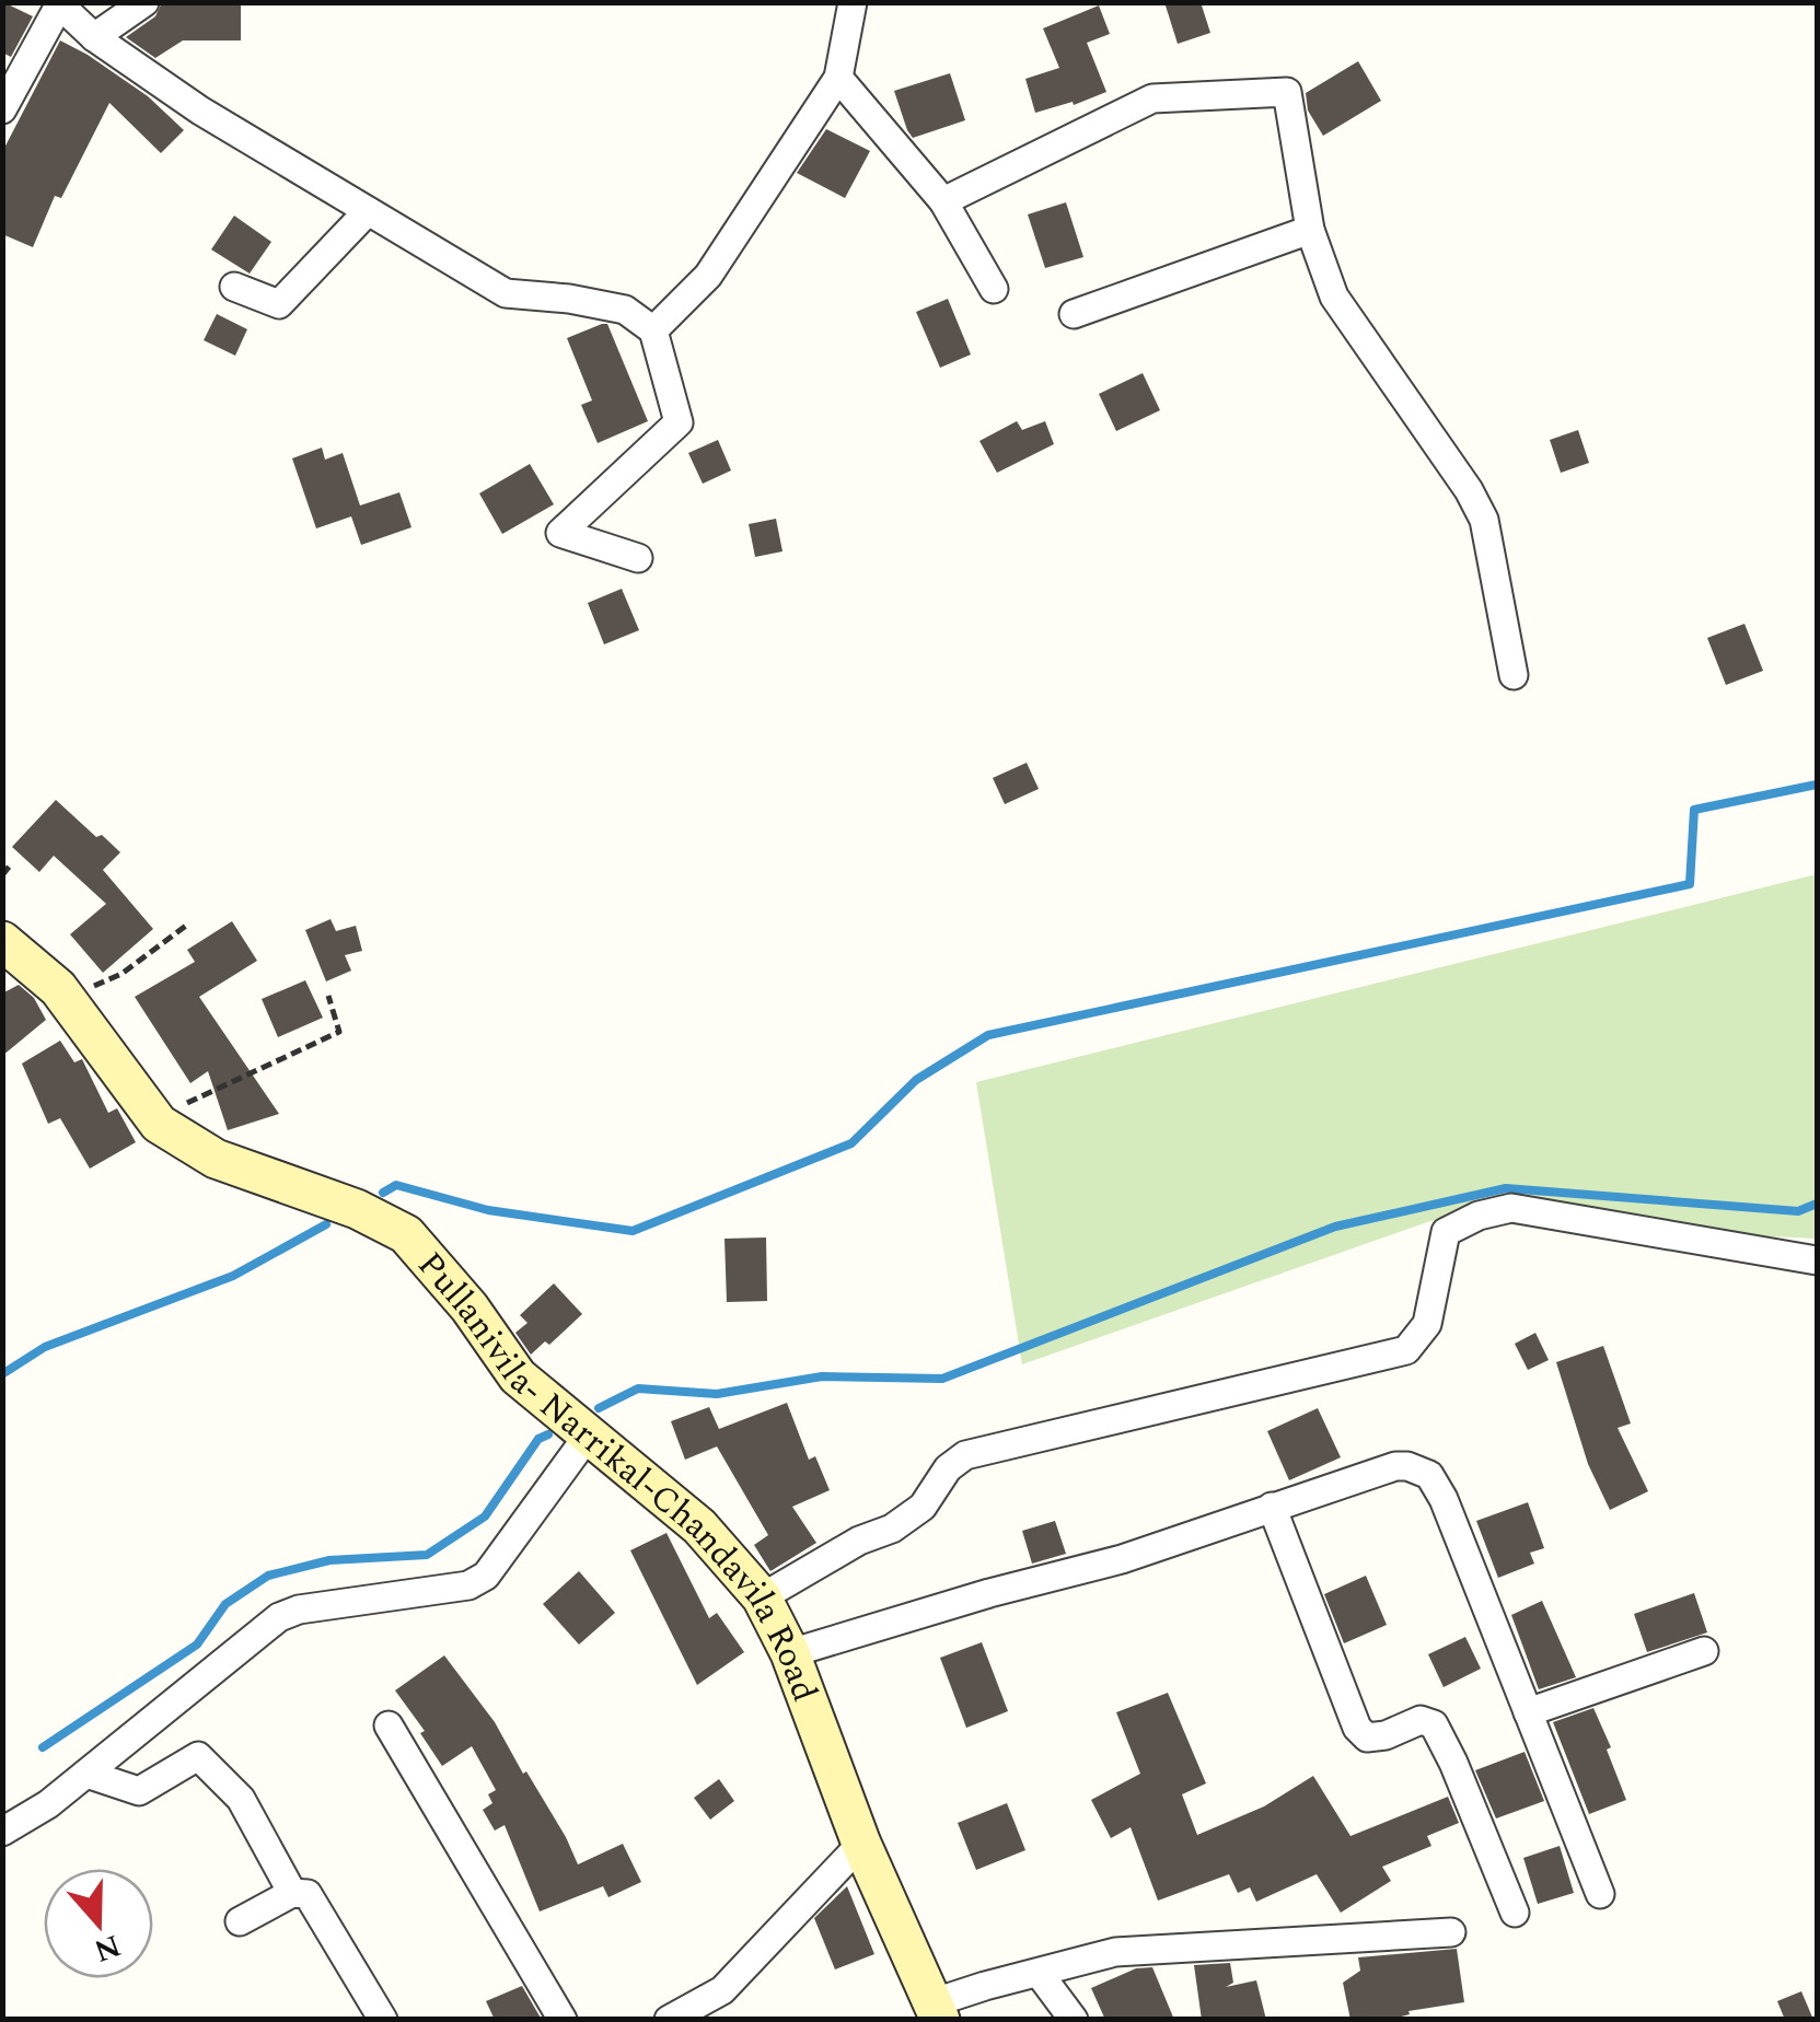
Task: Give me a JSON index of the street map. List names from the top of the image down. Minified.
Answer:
{"streets":{"street":["Pullanivila- Narrikal-Chandavila Road"]},"north":"bottom"}
